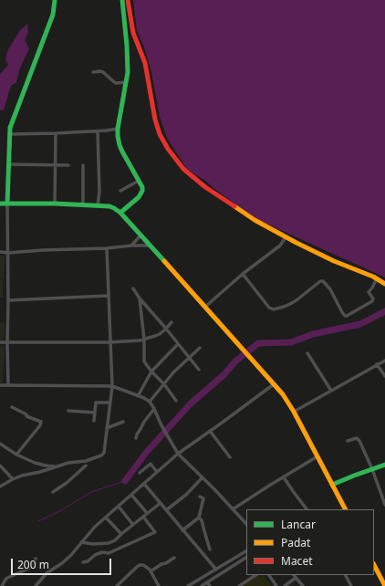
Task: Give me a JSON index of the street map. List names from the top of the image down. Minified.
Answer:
{"legend":["Lancar","Padat","Macet"],"scale_bar":"200 m"}
